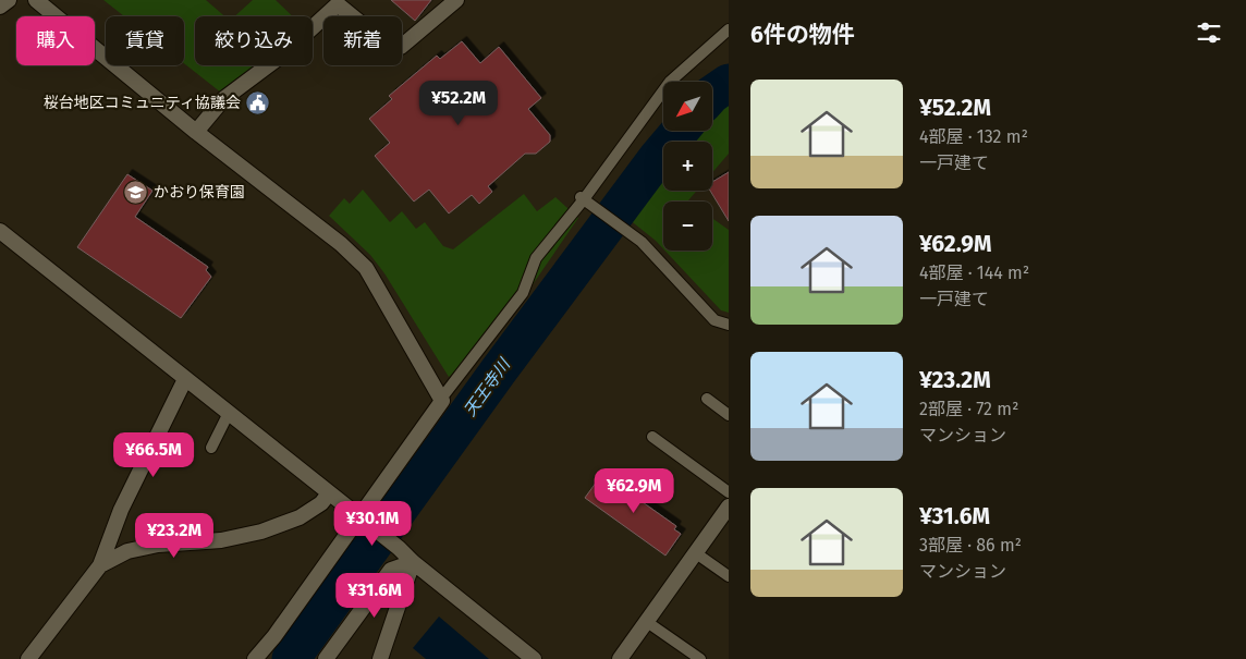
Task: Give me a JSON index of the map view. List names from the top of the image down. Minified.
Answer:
{"water":["天王寺川"],"places":{"public building":["桜台地区コミュニティ協議会"],"school or university":["かおり保育園"]},"north":"bottom left","page":{"heading":"6件の物件","chip":["購入","賃貸","絞り込み","新着"],"list":[{"name":"¥52.2M","note":"4部屋 · 132 m² · 一戸建て"},{"name":"¥62.9M","note":"4部屋 · 144 m² · 一戸建て"},{"name":"¥23.2M","note":"2部屋 · 72 m² · マンション"},{"name":"¥31.6M","note":"3部屋 · 86 m² · マンション"}],"price":["¥52.2M","¥66.5M","¥62.9M","¥30.1M","¥23.2M","¥31.6M"],"map_buttons":["+","−"]}}
